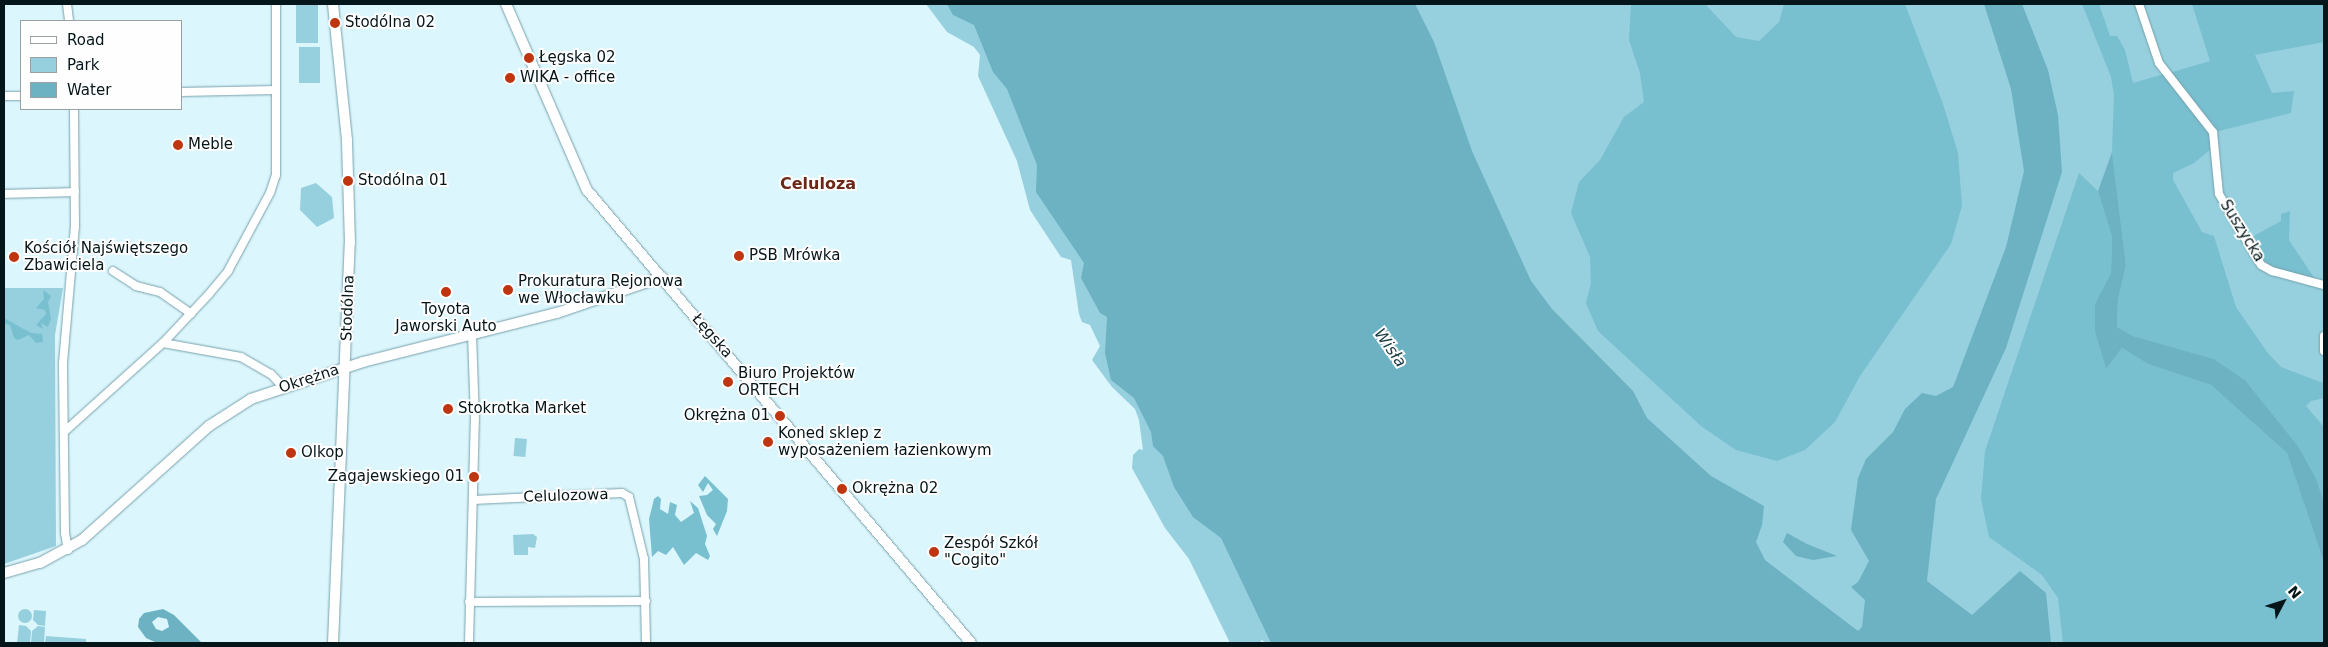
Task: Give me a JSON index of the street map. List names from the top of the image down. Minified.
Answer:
{"streets":{"street":["Suszycka","Stodólna","Łęgska","Okrężna","Celulozowa"]},"crossings":[["Stodólna","Okrężna"],["Łęgska","Okrężna"]],"districts":["Celuloza"],"water":["Wisła"],"places":["Stodólna 02","Łęgska 02","WIKA - office","Meble","Stodólna 01","PSB Mrówka","Kościół Najświętszego Zbawiciela","Prokuratura Rejonowa we Włocławku","Toyota Jaworski Auto","Biuro Projektów ORTECH","Stokrotka Market","Okrężna 01","Koned sklep z wyposażeniem łazienkowym","Olkop","Zagajewskiego 01","Okrężna 02","Zespół Szkół \"Cogito\""],"legend":["Road","Park","Water"],"north":"top right"}
